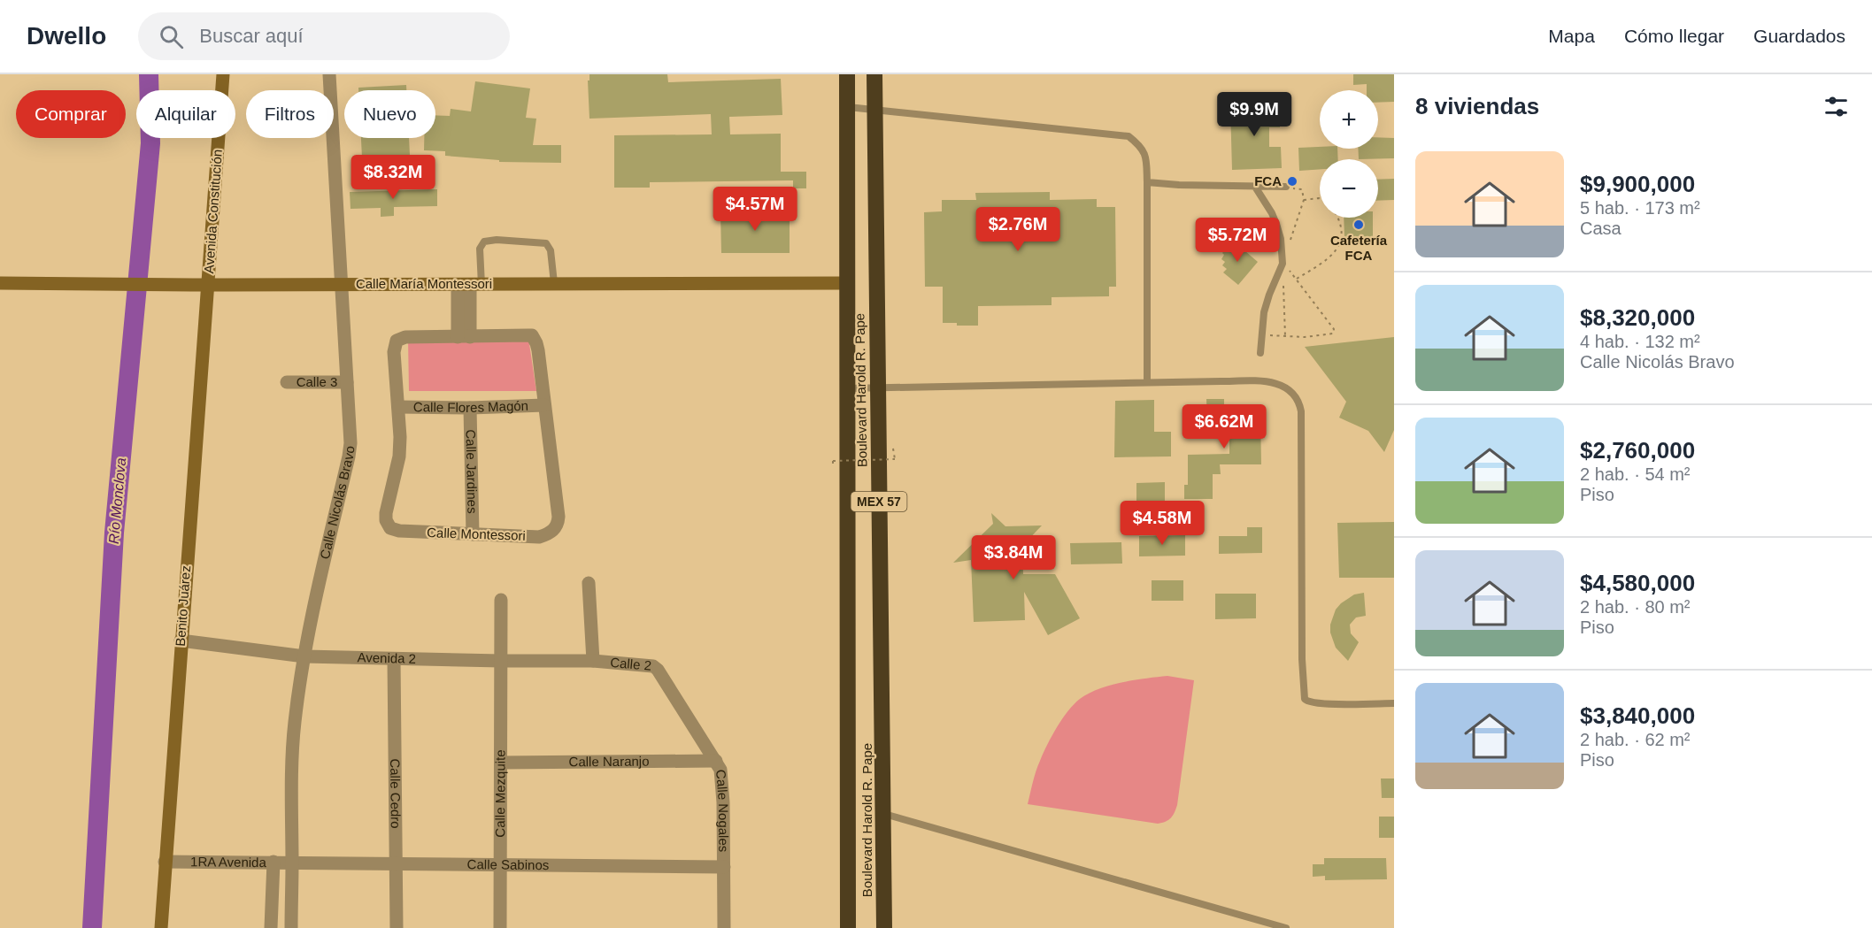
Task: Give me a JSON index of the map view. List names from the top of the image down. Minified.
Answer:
{"streets":{"highway":["Boulevard Harold R. Pape","MEX 57"],"main road":["Avenida Constitución","Calle María Montessori","Benito Juárez"],"street":["Calle 3","Calle Flores Magón","Calle Jardines","Calle Nicolás Bravo","Calle Montessori","Avenida 2","Calle 2","Calle Naranjo","Calle Cedro","Calle Mezquite","Calle Nogales","1RA Avenida","Calle Sabinos"]},"crossings":[["Avenida Constitución","Calle María Montessori"],["Avenida Constitución","Benito Juárez"],["Calle María Montessori","Boulevard Harold R. Pape"],["Calle María Montessori","Calle Nicolás Bravo"],["Calle María Montessori","Benito Juárez"],["Calle 3","Calle Nicolás Bravo"],["Calle Flores Magón","Calle Jardines"],["Calle Flores Magón","Calle Montessori"],["Calle Jardines","Calle Montessori"],["Calle Nicolás Bravo","Avenida 2"],["Calle Nicolás Bravo","1RA Avenida"],["Calle Nicolás Bravo","Calle Sabinos"],["Benito Juárez","Avenida 2"],["Benito Juárez","1RA Avenida"],["Avenida 2","Calle 2"],["Avenida 2","Calle Cedro"],["Avenida 2","Calle Mezquite"],["Calle 2","Calle Nogales"],["Calle Naranjo","Calle Mezquite"],["Calle Naranjo","Calle Nogales"],["Calle Cedro","Calle Sabinos"],["Calle Mezquite","Calle Sabinos"],["Calle Nogales","Calle Sabinos"],["1RA Avenida","Calle Sabinos"]],"water":["Río Monclova"],"places":["FCA","Cafetería FCA"],"page":{"header":"Dwello","search":"Buscar aquí","nav":["Mapa","Cómo llegar","Guardados"],"heading":"8 viviendas","map_buttons":["+","−"],"chip":["Comprar","Alquilar","Filtros","Nuevo"],"price":["$9.9M","$8.32M","$4.57M","$2.76M","$5.72M","$6.62M","$4.58M","$3.84M"],"list":[{"name":"$9,900,000","note":"5 hab. · 173 m² · Casa"},{"name":"$8,320,000","note":"4 hab. · 132 m² · Calle Nicolás Bravo"},{"name":"$2,760,000","note":"2 hab. · 54 m² · Piso"},{"name":"$4,580,000","note":"2 hab. · 80 m² · Piso"},{"name":"$3,840,000","note":"2 hab. · 62 m² · Piso"}]}}
